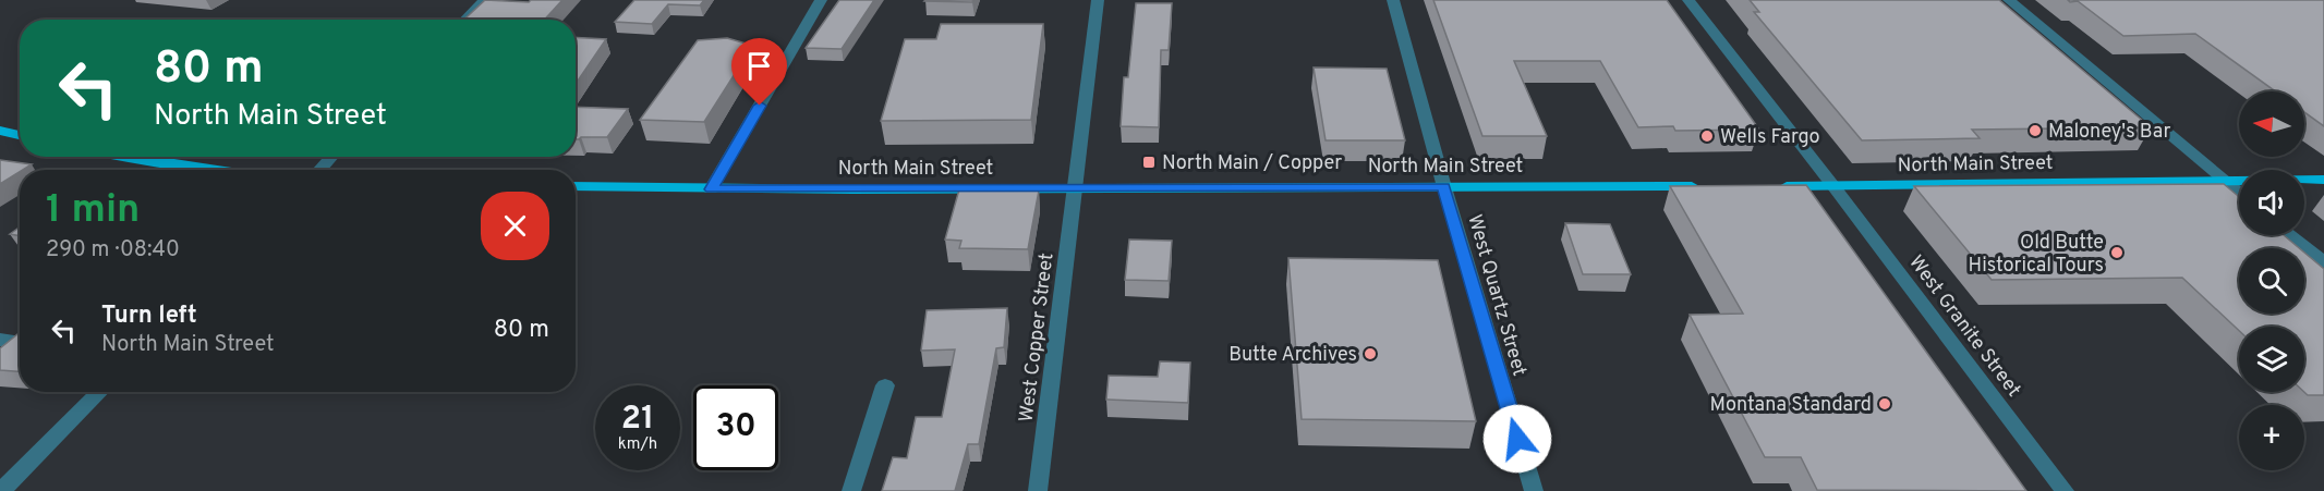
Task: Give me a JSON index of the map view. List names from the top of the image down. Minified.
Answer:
{"streets":{"main road":["North Main Street"],"street":["West Quartz Street","West Granite Street","West Copper Street"]},"crossings":[["North Main Street","West Quartz Street"],["North Main Street","West Granite Street"],["North Main Street","West Copper Street"]],"places":{"other":["Maloney's Bar","Wells Fargo","Old Butte Historical Tours","Butte Archives","Montana Standard"],"transit":["North Main / Copper"]},"north":"left","page":{"turn":["80 m","North Main Street"],"map_buttons":"+","heading":["1 min","290 m · 08:40"],"list":[{"name":"Turn left","note":"North Main Street","value":"80 m"}],"speed":"21 km/h","limit":"30"}}
